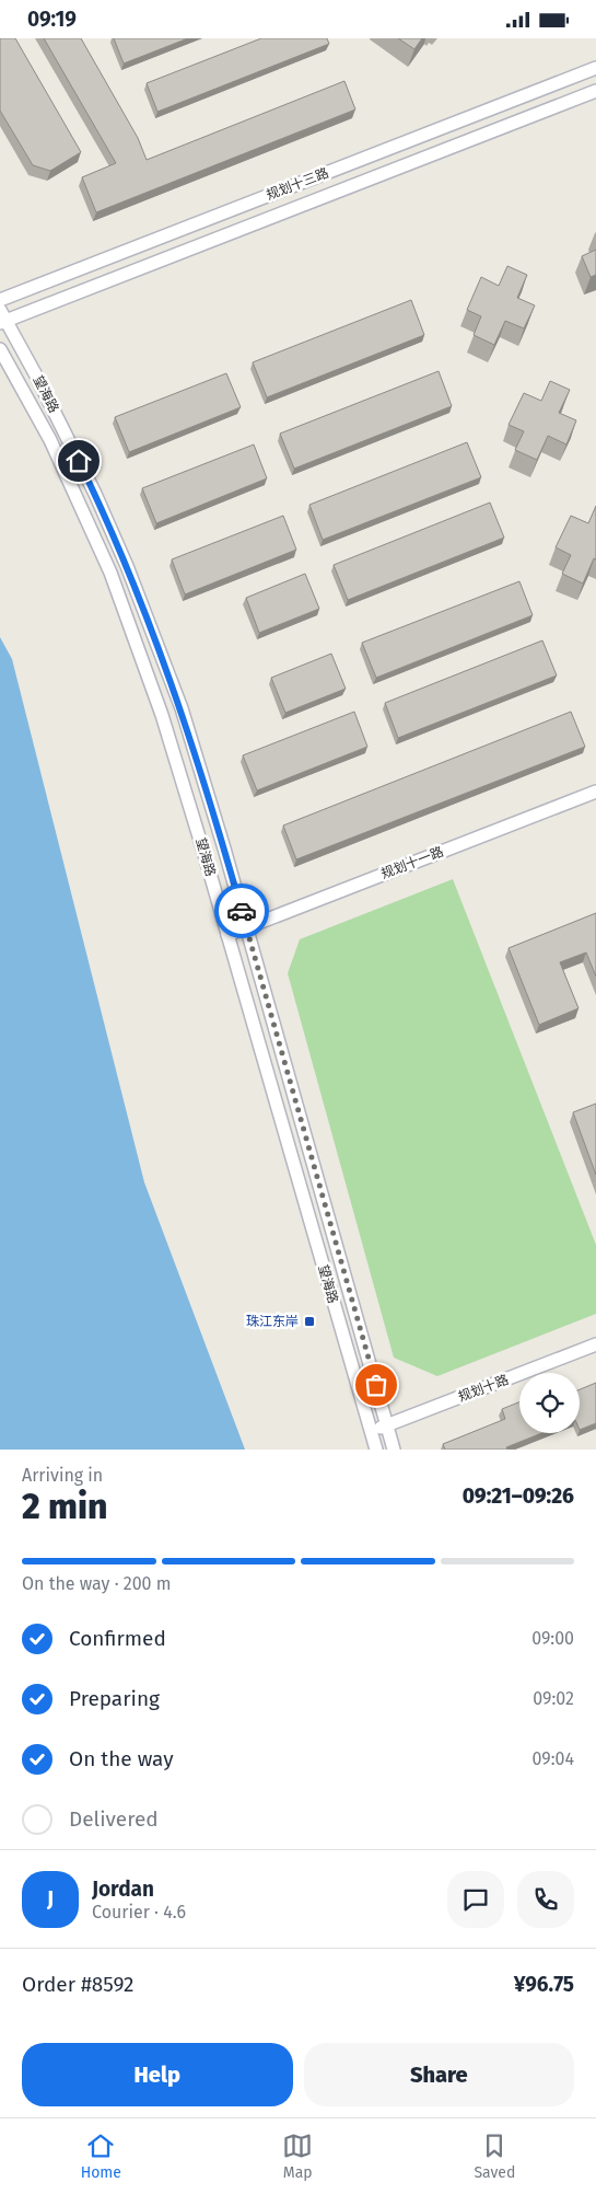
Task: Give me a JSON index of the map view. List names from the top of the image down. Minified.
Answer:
{"streets":{"street":["规划十三路","望海路","规划十一路","规划十路"]},"crossings":[["规划十三路","望海路"],["望海路","规划十一路"],["望海路","规划十路"]],"places":{"transit":["珠江东岸"]},"page":{"status":"09:19","heading":["2 min","Arriving in","09:21–09:26"],"panel":["Jordan","Courier · 4.6","Order #8592","¥96.75"],"bar":"On the way · 200 m","list":[["Confirmed","09:00"],["Preparing","09:02"],["On the way","09:04"],"Delivered"],"round":"J","buttons":["Help","Share"],"tabs":["Home","Map","Saved"]}}
